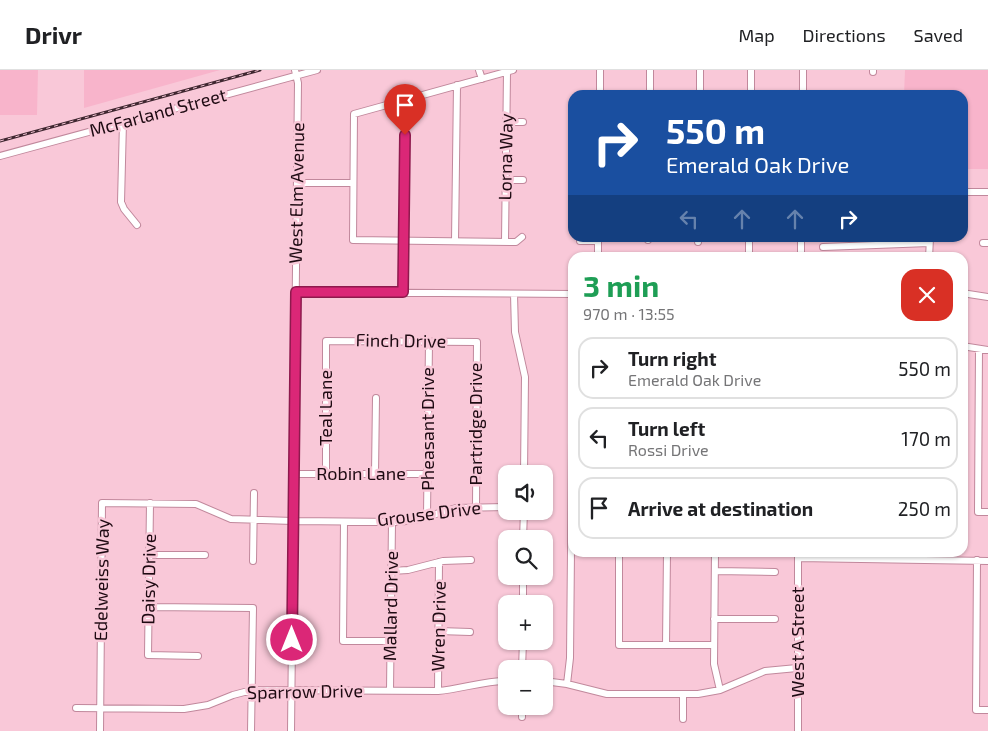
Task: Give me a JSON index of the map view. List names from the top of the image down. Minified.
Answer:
{"streets":{"street":["McFarland Street","Lorna Way","West Elm Avenue","Finch Drive","Teal Lane","Partridge Drive","Pheasant Drive","Robin Lane","Grouse Drive","Daisy Drive","Edelweiss Way","Mallard Drive","Wren Drive","West A Street","Sparrow Drive"]},"crossings":[["McFarland Street","West Elm Avenue"],["West Elm Avenue","Robin Lane"],["West Elm Avenue","Grouse Drive"],["West Elm Avenue","Edelweiss Way"],["West Elm Avenue","Sparrow Drive"],["Finch Drive","Teal Lane"],["Finch Drive","Partridge Drive"],["Finch Drive","Pheasant Drive"],["Teal Lane","Robin Lane"],["Partridge Drive","Grouse Drive"],["Pheasant Drive","Robin Lane"],["Pheasant Drive","Grouse Drive"],["Grouse Drive","Edelweiss Way"],["Grouse Drive","Mallard Drive"],["Daisy Drive","Edelweiss Way"],["Edelweiss Way","Sparrow Drive"],["Mallard Drive","Sparrow Drive"],["Wren Drive","Sparrow Drive"]],"page":{"header":"Drivr","nav":["Map","Directions","Saved"],"turn":["550 m","Emerald Oak Drive"],"heading":["3 min","970 m · 13:55"],"list":[{"name":"Turn right","note":"Emerald Oak Drive","value":"550 m"},{"name":"Turn left","note":"Rossi Drive","value":"170 m"},{"name":"Arrive at destination","value":"250 m"}],"map_buttons":["+","−"]}}
